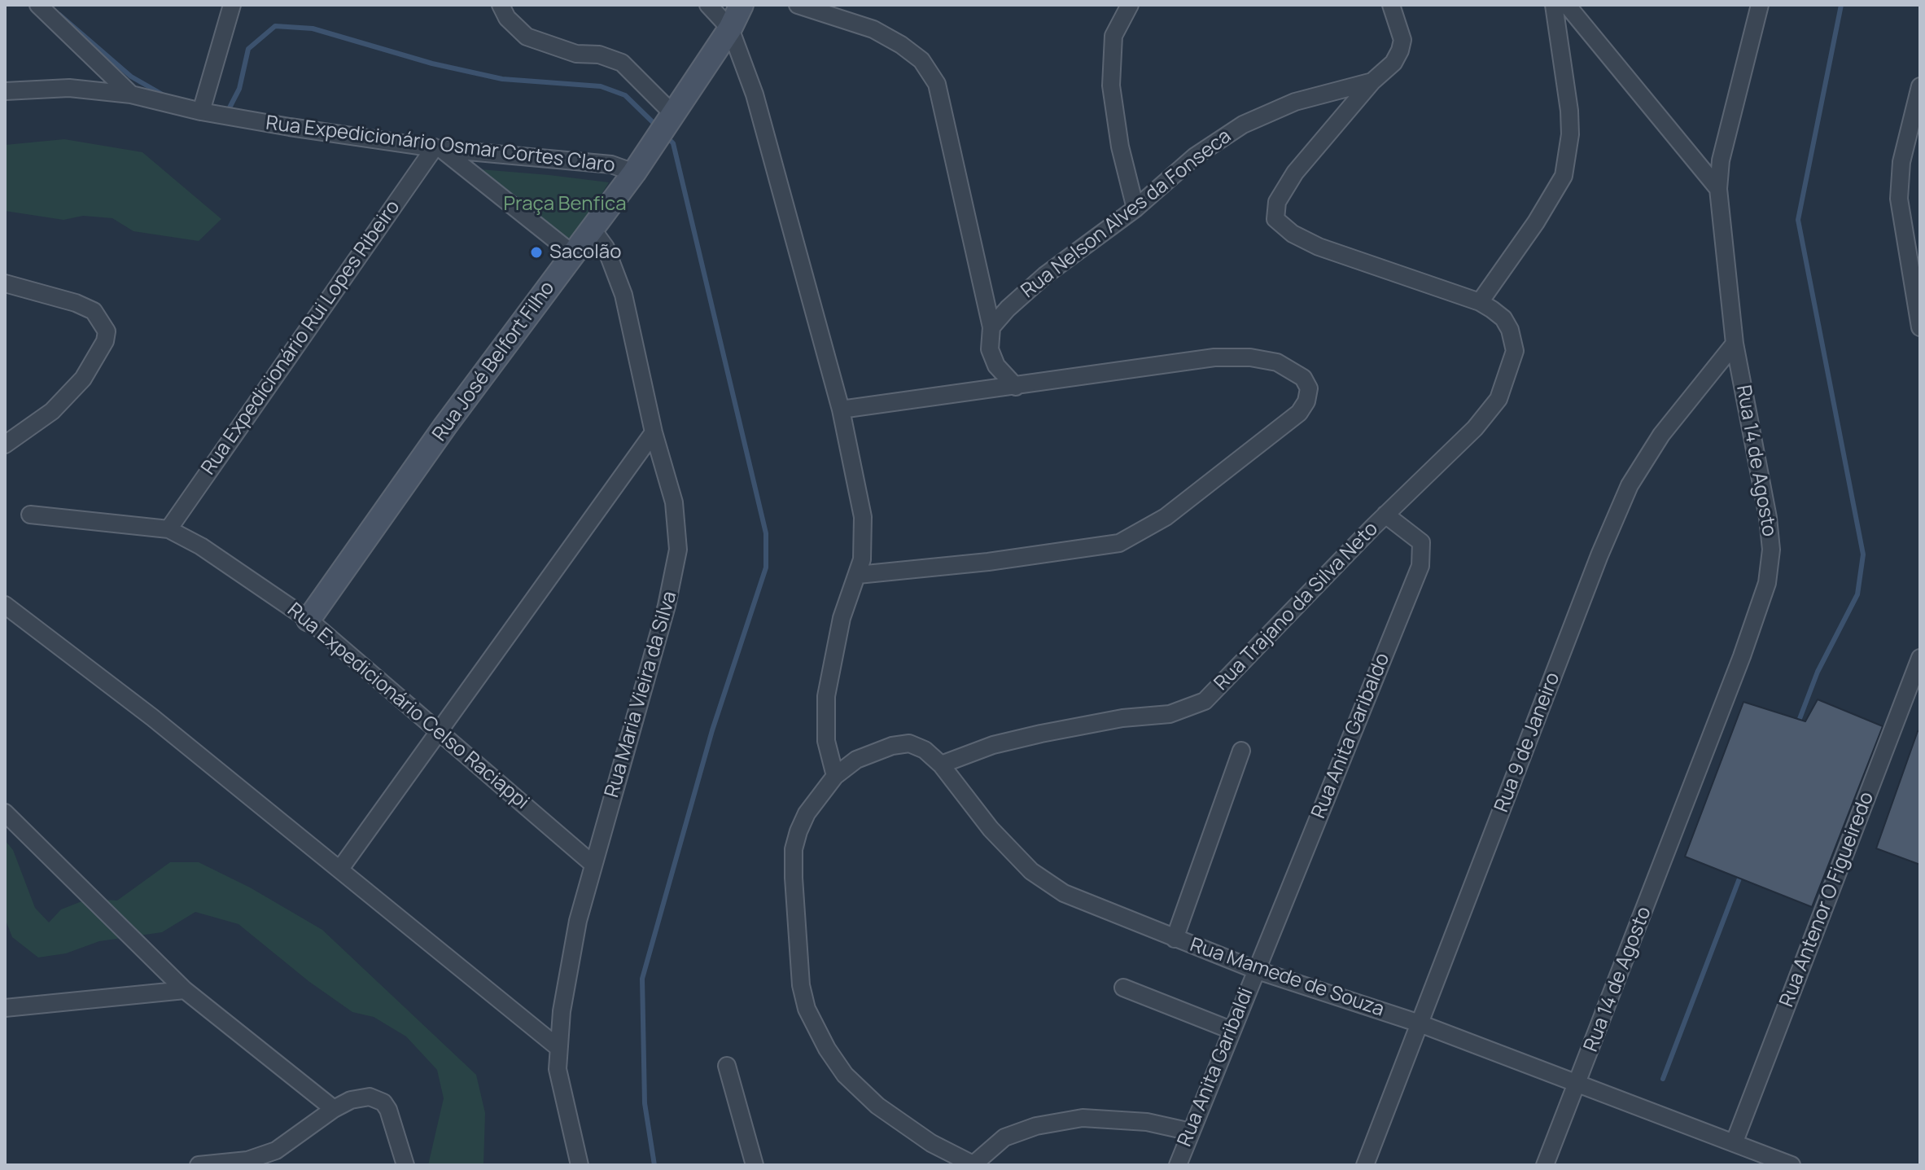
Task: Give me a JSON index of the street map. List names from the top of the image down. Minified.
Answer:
{"streets":{"street":["Rua Expedicionário Osmar Cortes Claro","Rua Nelson Alves da Fonseca","Rua Expedicionário Rui Lopes Ribeiro","Rua José Belfort Filho","Rua 14 de Agosto","Rua Trajano da Silva Neto","Rua Maria Vieira da Silva","Rua Expedicionário Celso Raciappi","Rua Anita Garibaldo","Rua 9 de Janeiro","Rua Antenor O Figueiredo","Rua Mamede de Souza","Rua Anita Garibaldi"]},"crossings":[["Rua Expedicionário Osmar Cortes Claro","Rua Expedicionário Rui Lopes Ribeiro"],["Rua Expedicionário Osmar Cortes Claro","Rua José Belfort Filho"],["Rua Expedicionário Rui Lopes Ribeiro","Rua Expedicionário Celso Raciappi"],["Rua José Belfort Filho","Rua Maria Vieira da Silva"],["Rua José Belfort Filho","Rua Expedicionário Celso Raciappi"],["Rua 14 de Agosto","Rua 9 de Janeiro"],["Rua 14 de Agosto","Rua Mamede de Souza"],["Rua Trajano da Silva Neto","Rua Anita Garibaldo"],["Rua Trajano da Silva Neto","Rua Mamede de Souza"],["Rua Maria Vieira da Silva","Rua Expedicionário Celso Raciappi"],["Rua Anita Garibaldo","Rua Mamede de Souza"],["Rua Anita Garibaldo","Rua Anita Garibaldi"],["Rua 9 de Janeiro","Rua Mamede de Souza"],["Rua Antenor O Figueiredo","Rua Mamede de Souza"],["Rua Mamede de Souza","Rua Anita Garibaldi"]],"parks":["Praça Benfica"],"places":["Sacolão"]}
